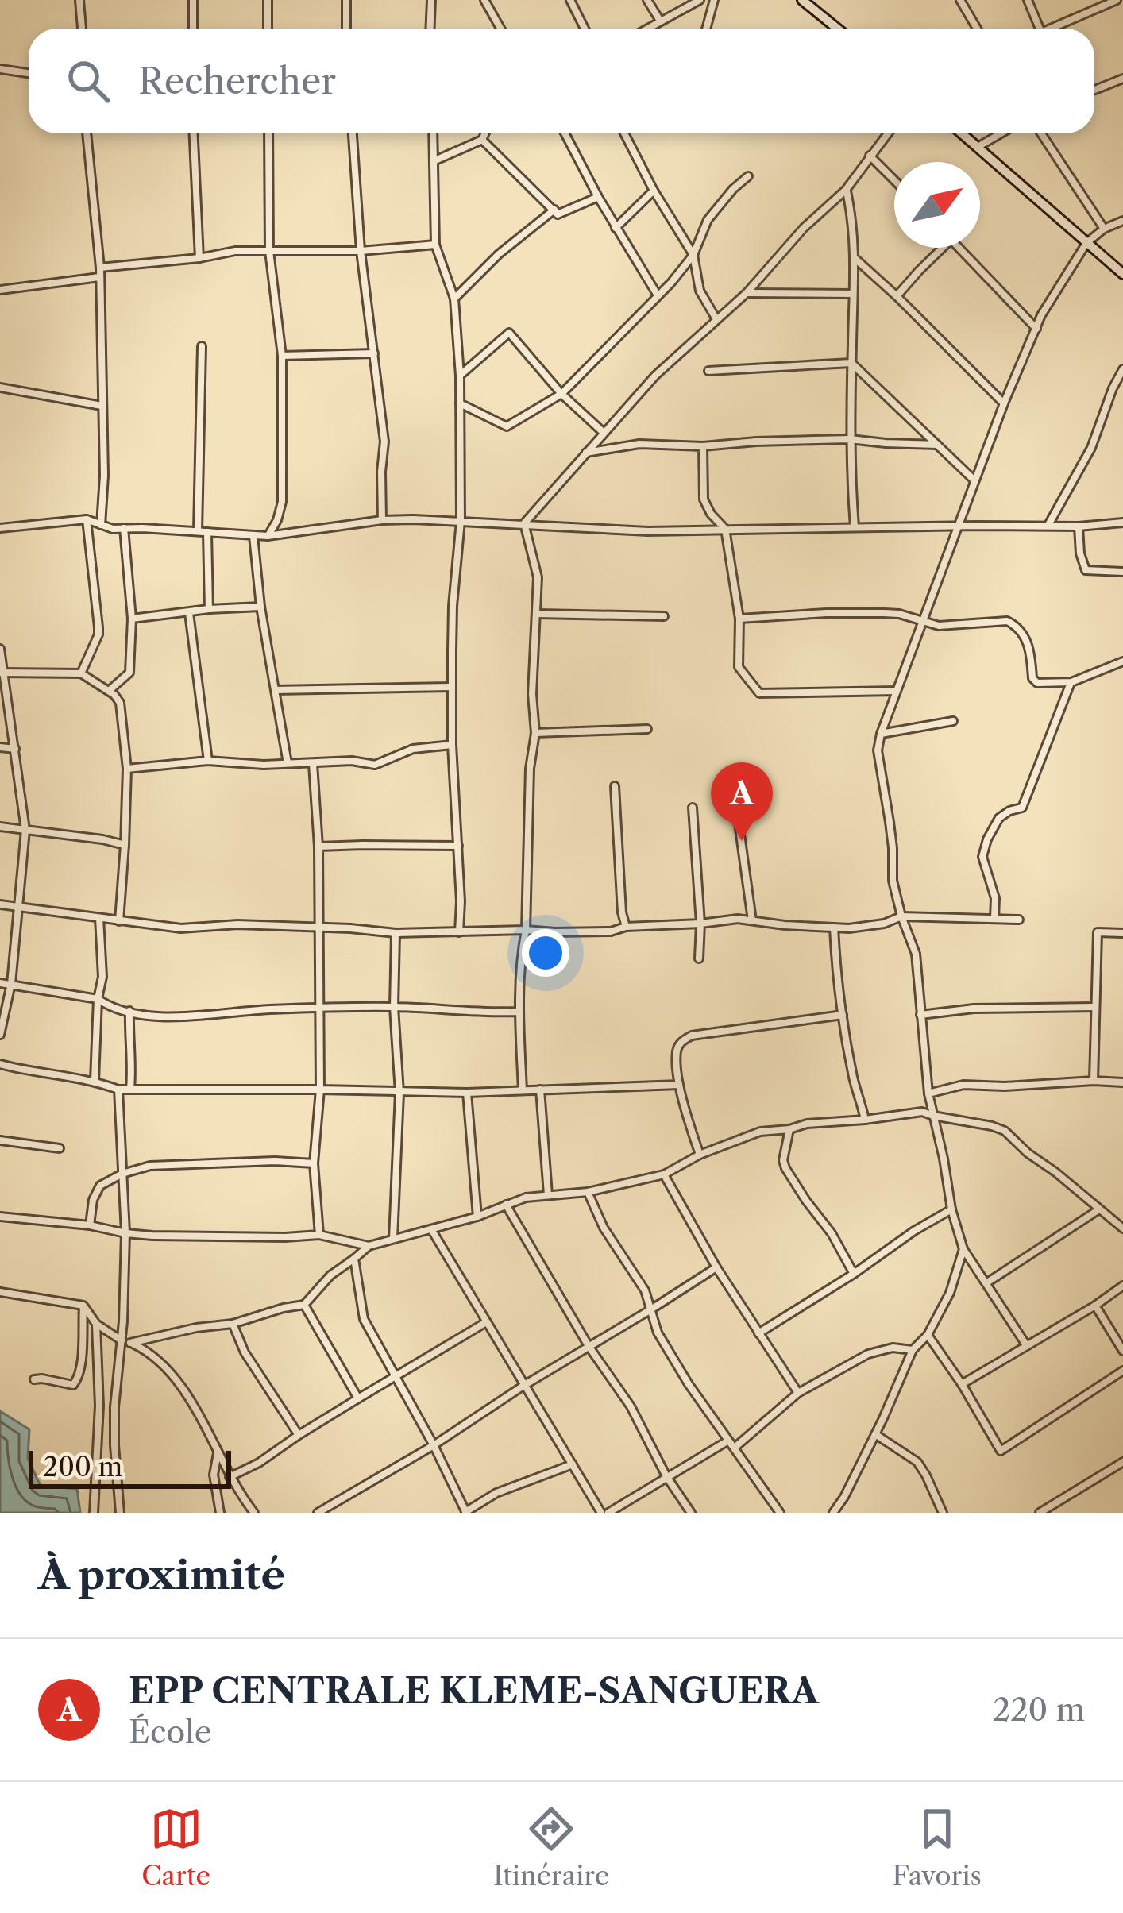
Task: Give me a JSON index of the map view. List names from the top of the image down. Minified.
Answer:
{"scale_bar":"200 m","north":"top right","page":{"search":"Rechercher","pins":"A","scale":"200 m","heading":"À proximité","list":[{"mark":"A","name":"EPP CENTRALE KLEME-SANGUERA","note":"École","value":"220 m"}],"nav":["Carte","Itinéraire","Favoris"]}}
